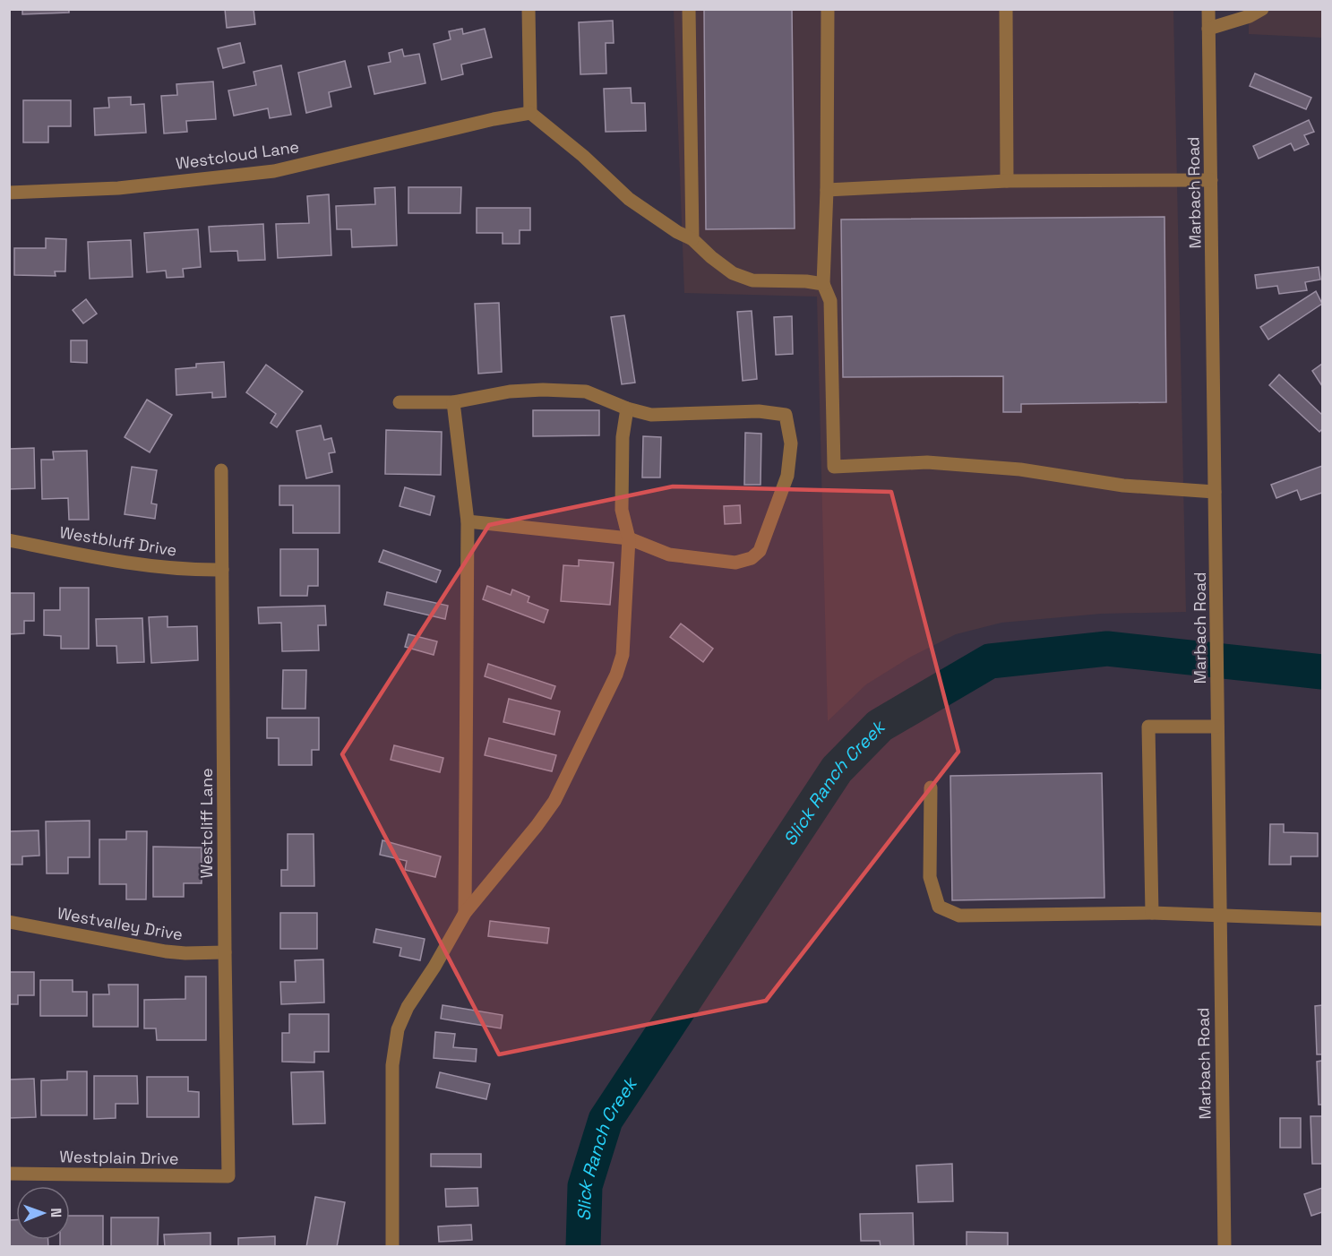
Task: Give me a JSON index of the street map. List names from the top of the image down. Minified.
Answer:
{"streets":{"street":["Westcloud Lane","Marbach Road","Westbluff Drive","Westcliff Lane","Westvalley Drive","Westplain Drive"]},"crossings":[["Westbluff Drive","Westcliff Lane"],["Westcliff Lane","Westvalley Drive"],["Westcliff Lane","Westplain Drive"]],"water":["Slick Ranch Creek"],"north":"right"}
